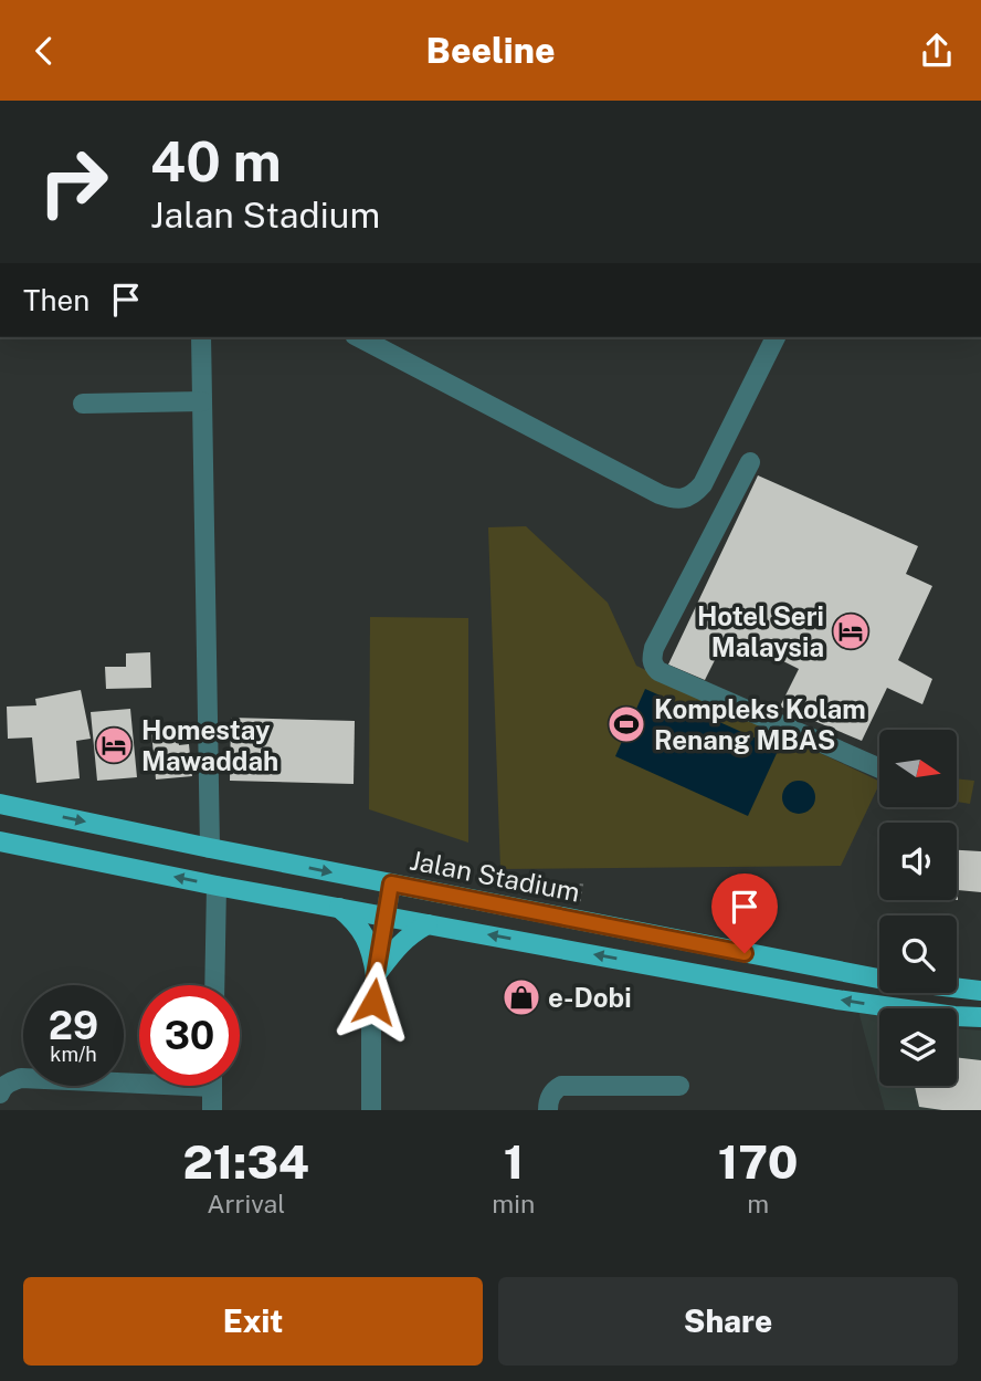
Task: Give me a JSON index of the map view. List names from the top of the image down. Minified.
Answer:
{"streets":{"main road":["Jalan Stadium"]},"places":{"hotel":["Hotel Seri Malaysia","Homestay Mawaddah"],"sports":["Kompleks Kolam Renang MBAS"],"shop":["e-Dobi"]},"north":"right","page":{"header":"Beeline","turn":["40 m","Jalan Stadium"],"then":"Then","speed":"29 km/h","limit":"30","eta":["21:34","Arrival","1","min","170","m"],"buttons":["Exit","Share"]}}
